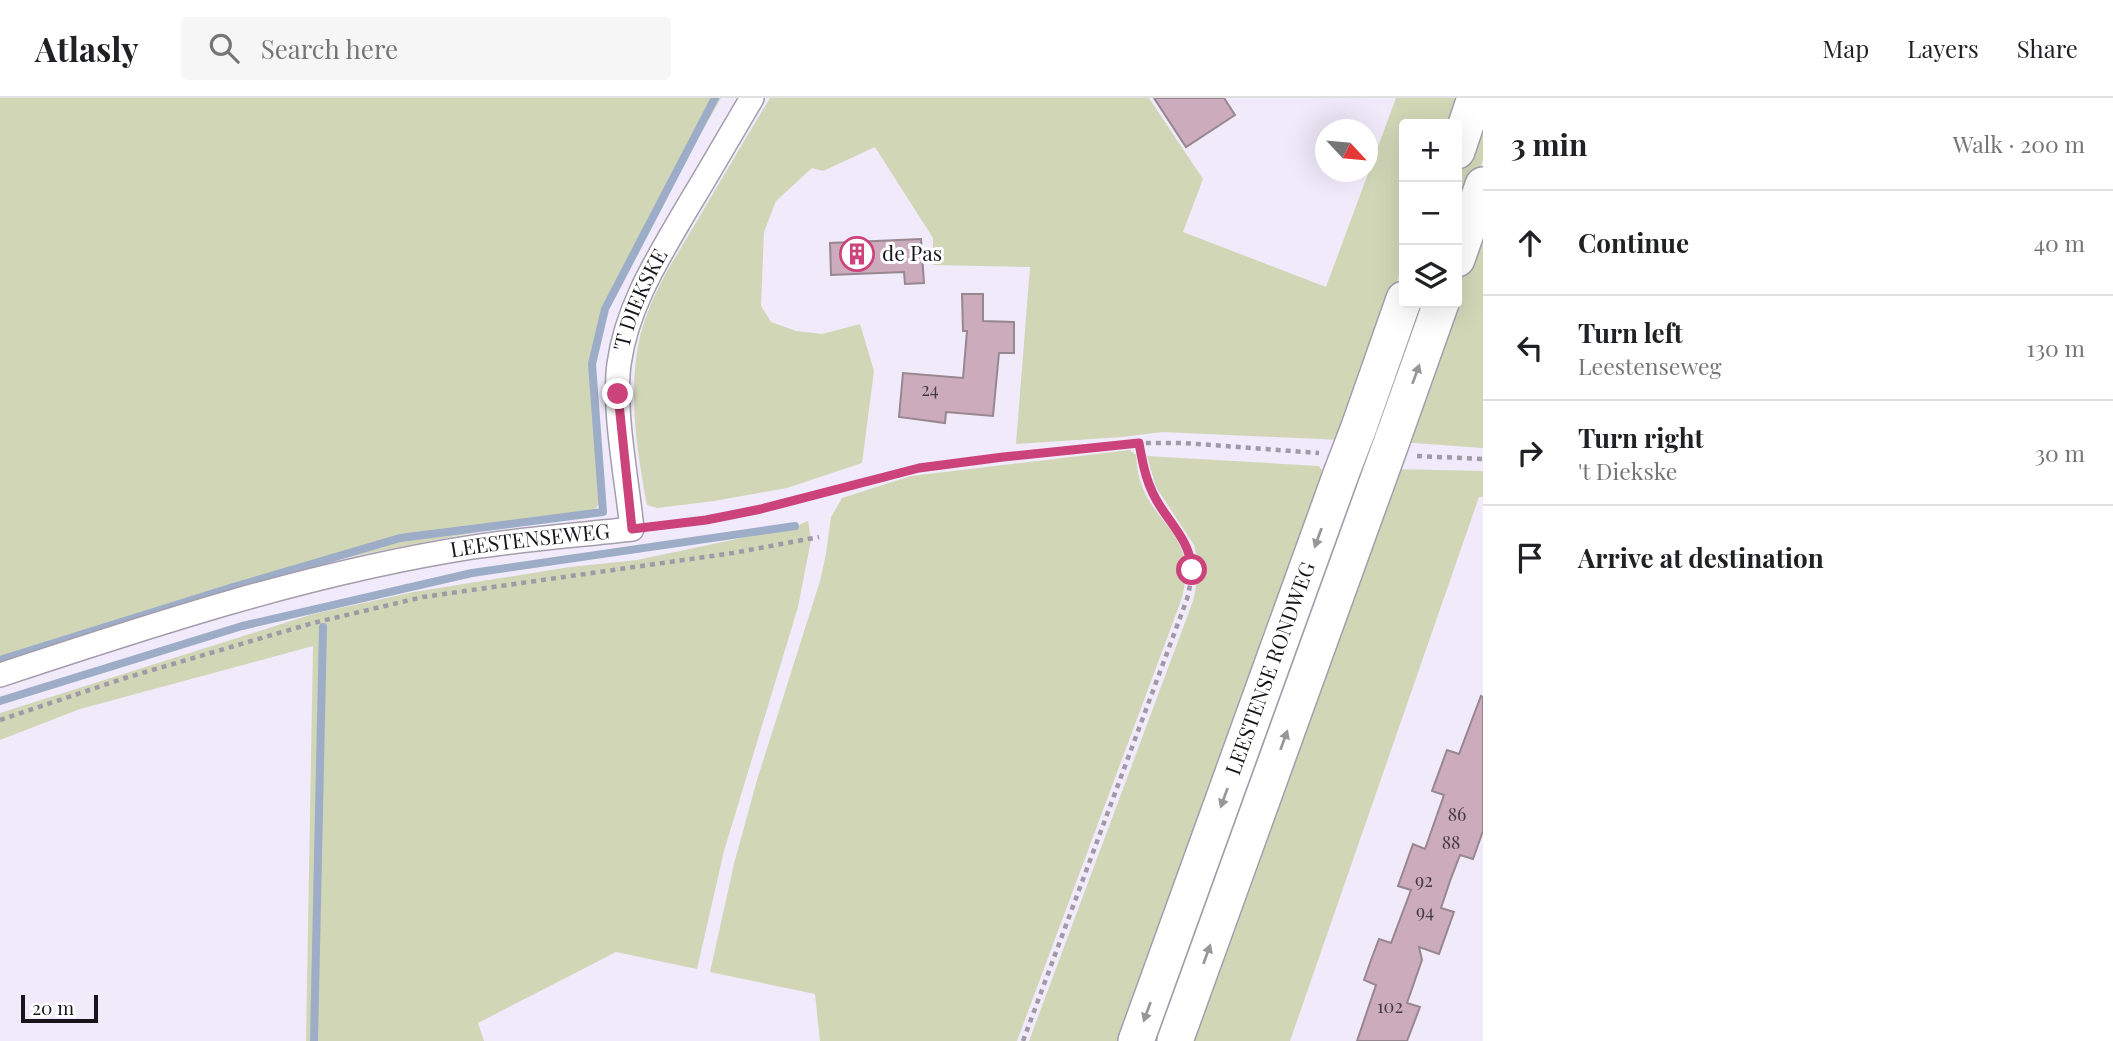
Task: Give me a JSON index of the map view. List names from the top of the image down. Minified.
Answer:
{"streets":{"main road":["LEESTENSE RONDWEG"],"street":["'T DIEKSKE","LEESTENSEWEG"]},"crossings":[["'T DIEKSKE","LEESTENSEWEG"],["LEESTENSEWEG","LEESTENSE RONDWEG"]],"places":{"building":["de Pas"]},"house_numbers":["24","86","88","92","94","102"],"scale_bar":"20 m","north":"bottom right","page":{"header":"Atlasly","search":"Search here","nav":["Map","Layers","Share"],"heading":["3 min","Walk · 200 m"],"map_buttons":["+","−"],"list":[["Continue","40 m"],["Turn left","Leestenseweg","130 m"],["Turn right","'t Diekske","30 m"],"Arrive at destination"],"scale":"20 m"}}
